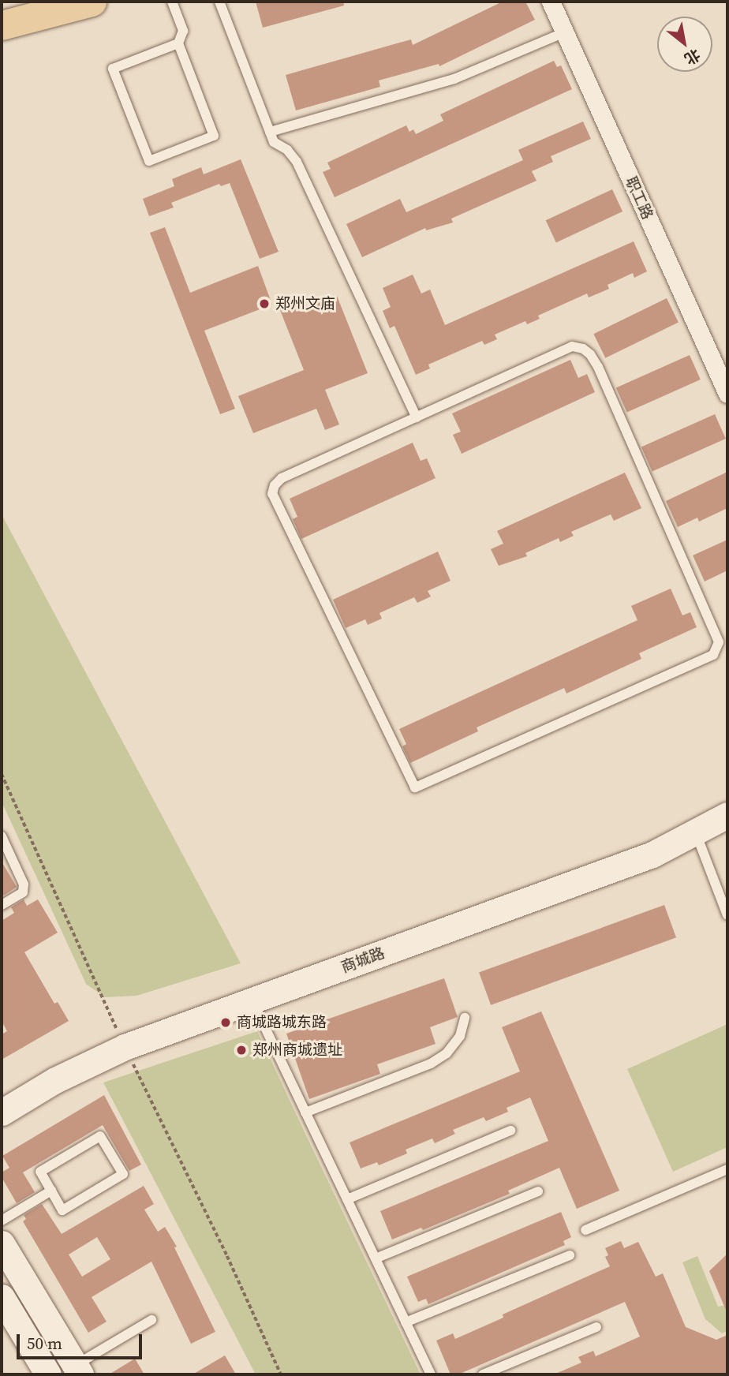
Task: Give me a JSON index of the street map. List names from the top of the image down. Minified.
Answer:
{"streets":{"street":["职工路","商城路"]},"places":["郑州文庙","商城路城东路","郑州商城遗址"],"scale_bar":"50 m","north":"bottom right"}
